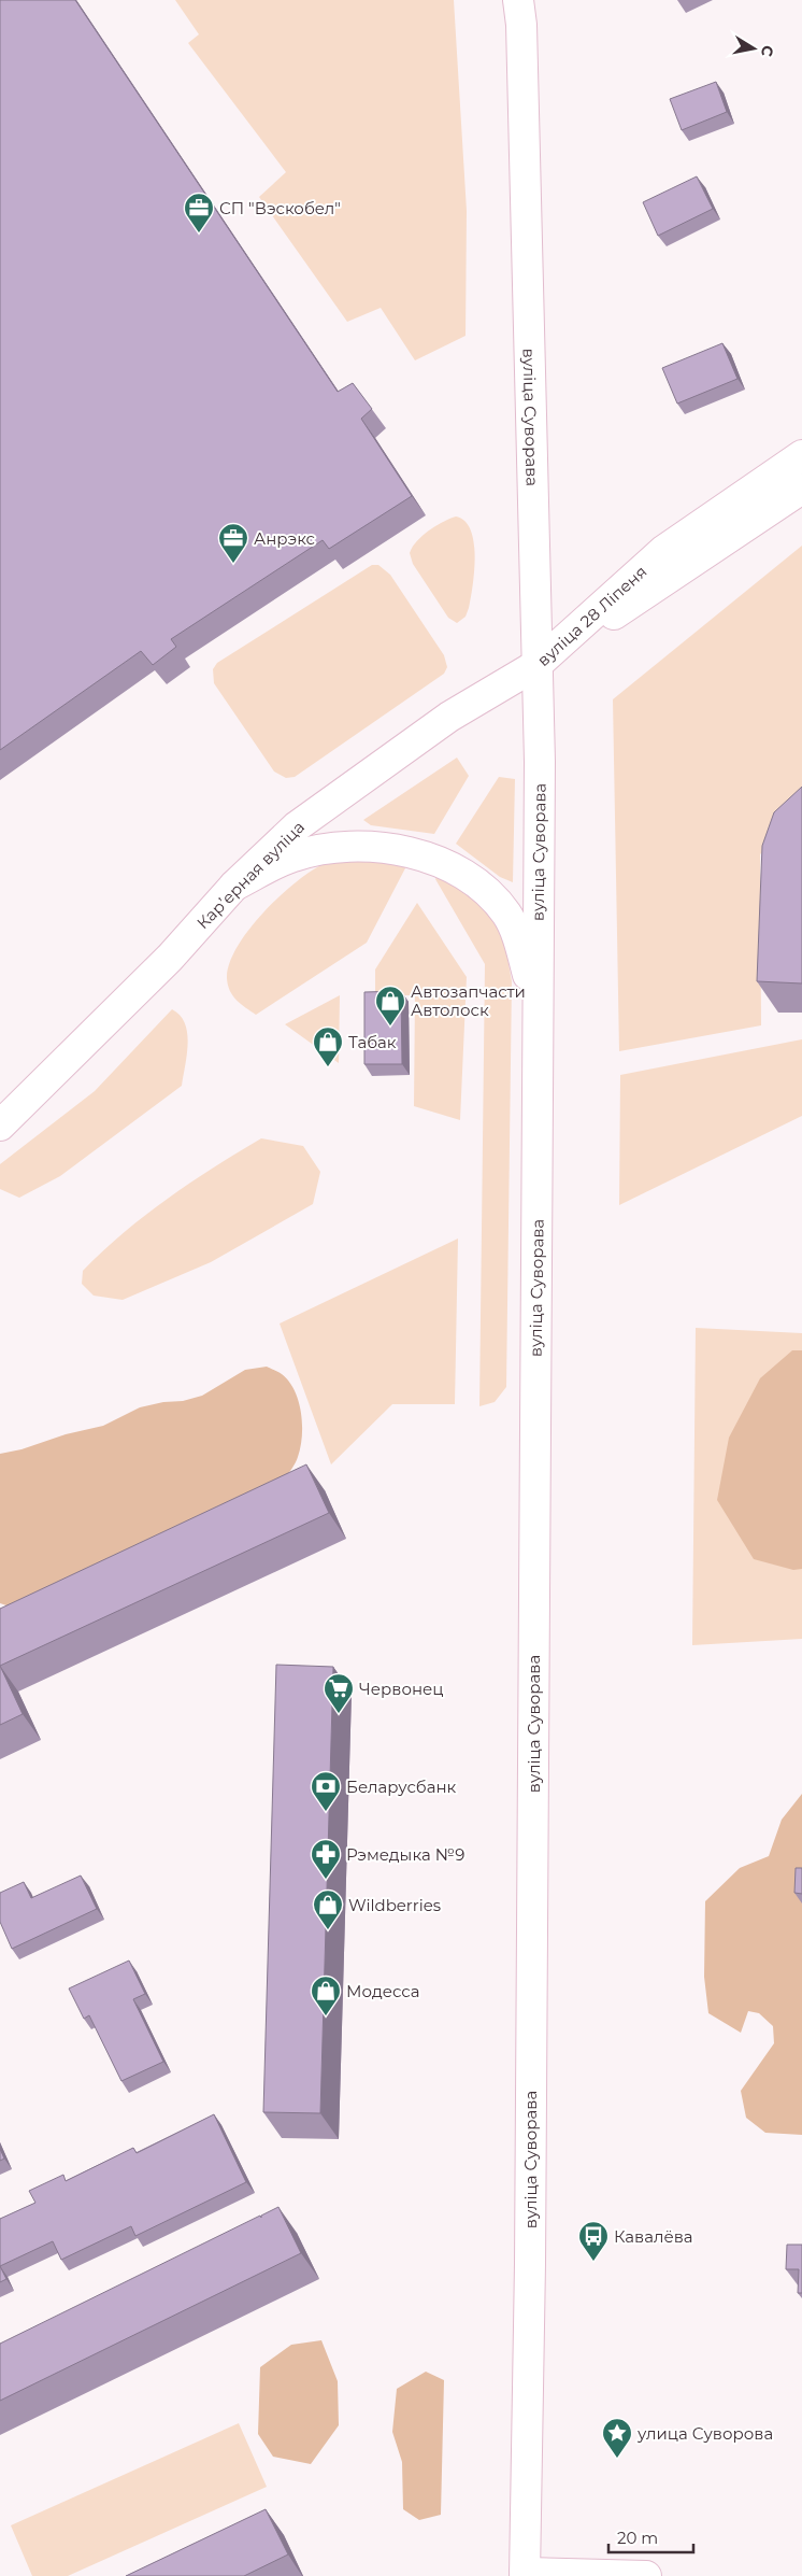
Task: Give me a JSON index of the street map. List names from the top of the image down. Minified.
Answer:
{"streets":{"main road":["вуліца Суворава","вуліца 28 Ліпеня","Карʼерная вуліца"]},"crossings":[["вуліца Суворава","вуліца 28 Ліпеня"],["вуліца Суворава","Карʼерная вуліца"],["вуліца 28 Ліпеня","Карʼерная вуліца"]],"places":{"office":["СП \"Вэскобел\"","Анрэкс"],"shop":["Автозапчасти Автолоск","Табак","Wildberries","Модесса"],"supermarket":["Червонец"],"bank":["Беларусбанк"],"pharmacy":["Рэмедыка №9"],"bus stop":["Кавалёва"],"place":["улица Суворова"]},"scale_bar":"20 m","north":"right"}
